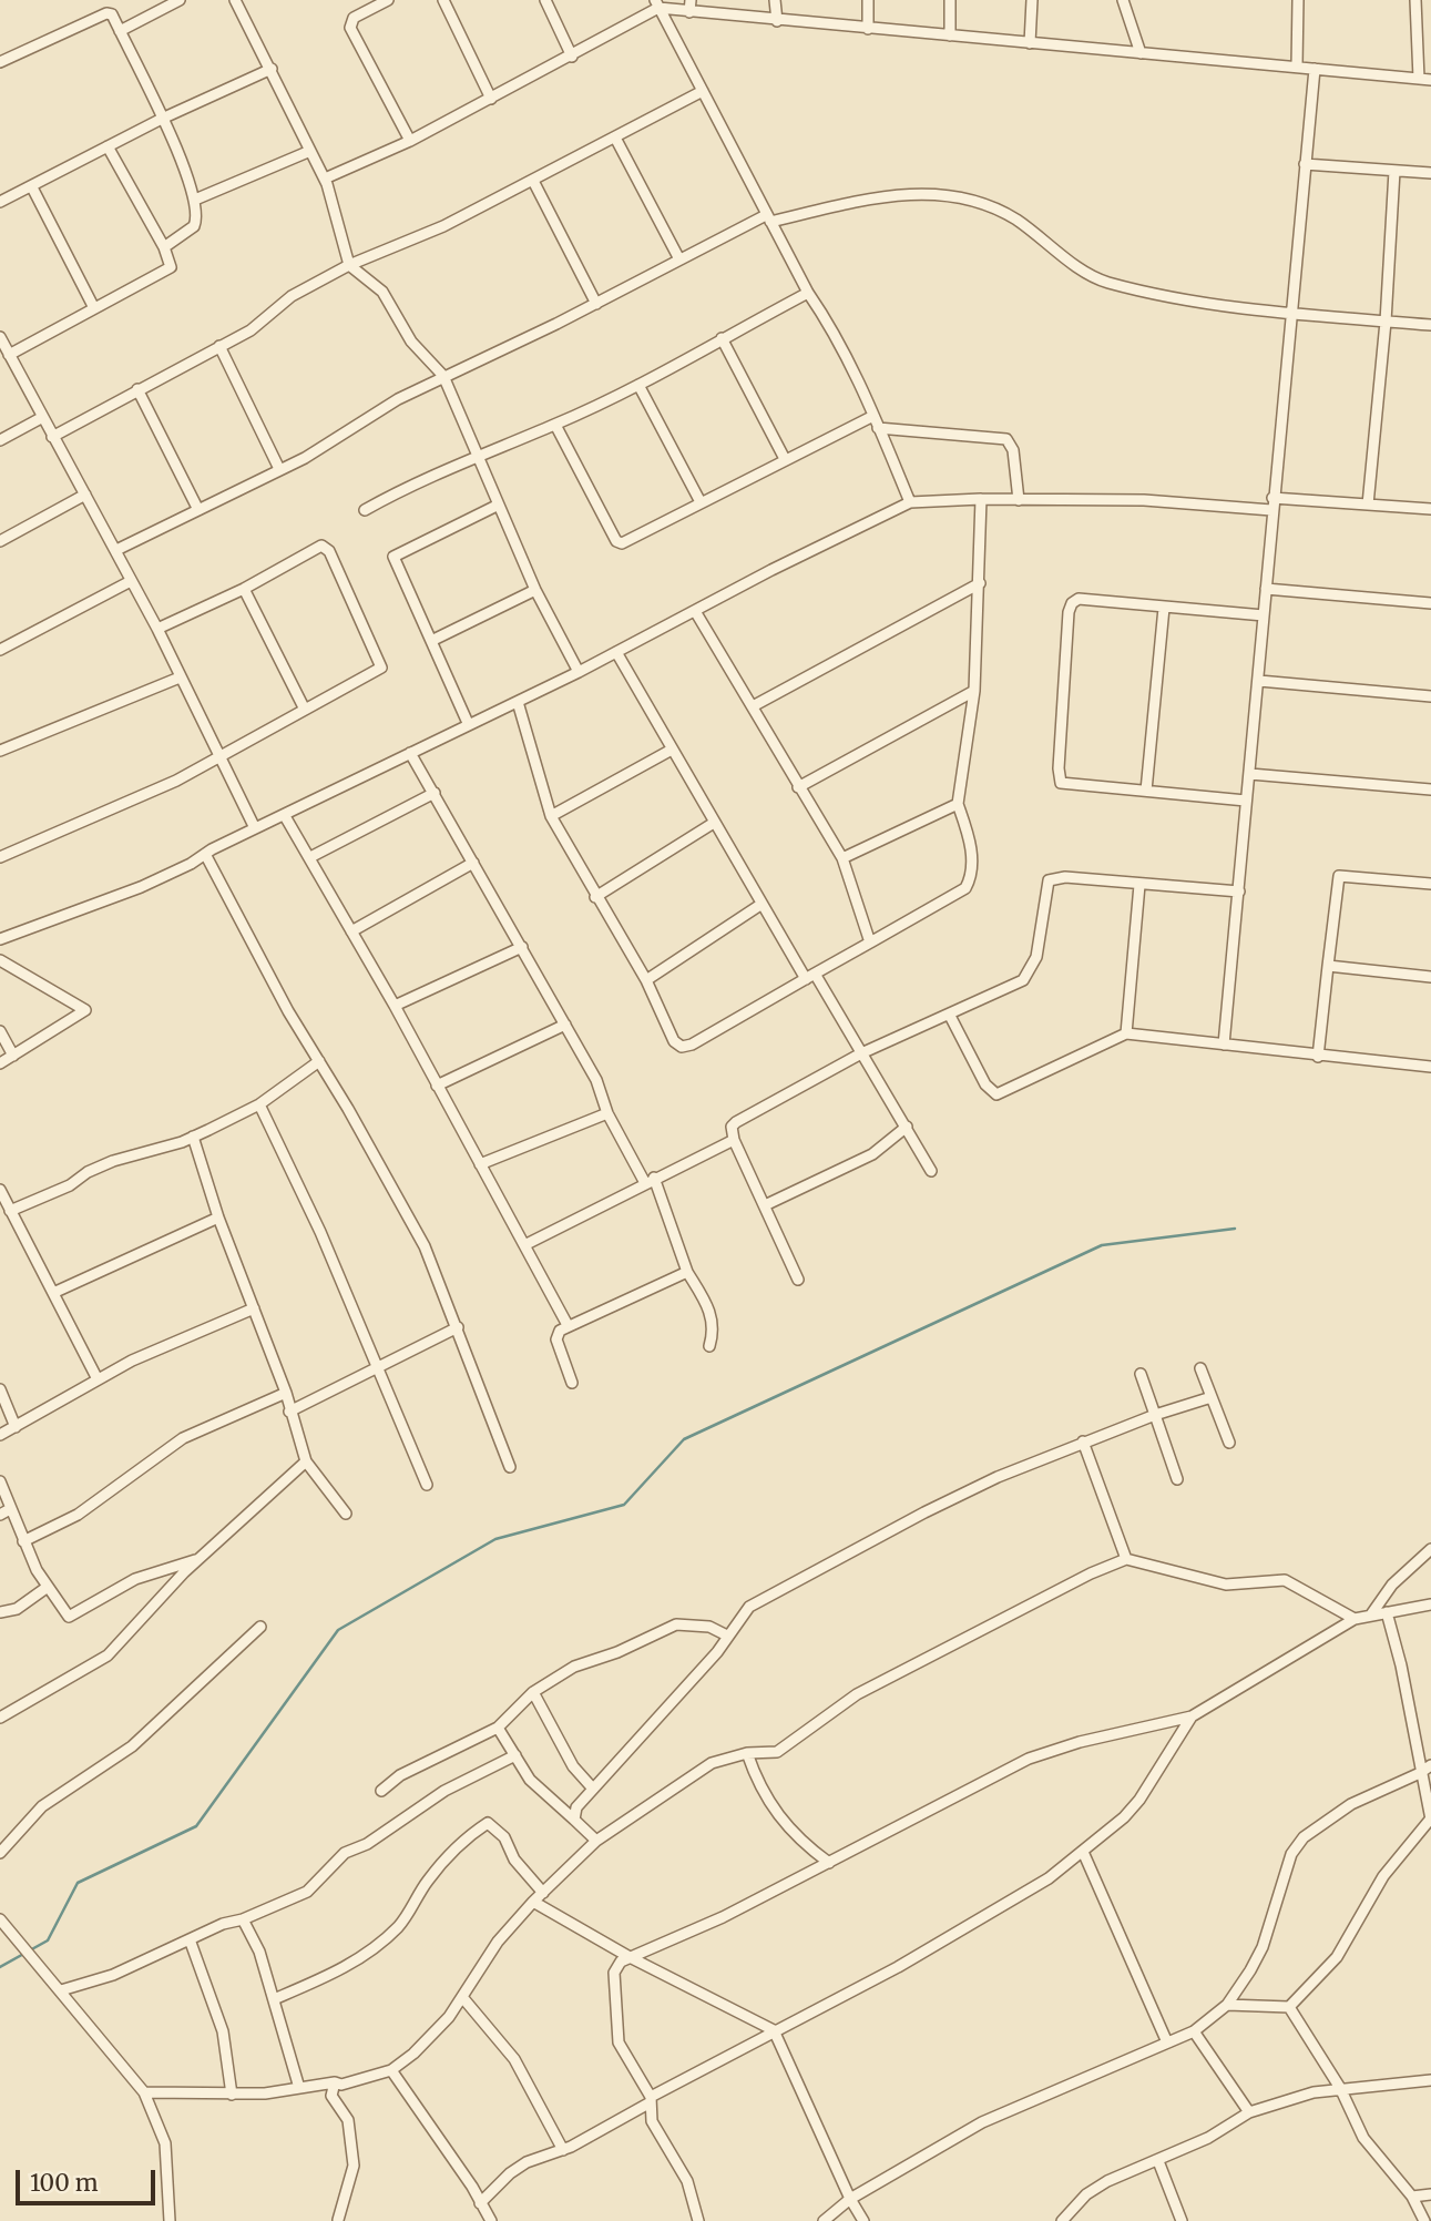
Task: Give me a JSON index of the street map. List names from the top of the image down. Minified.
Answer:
{"scale_bar":"100 m"}
